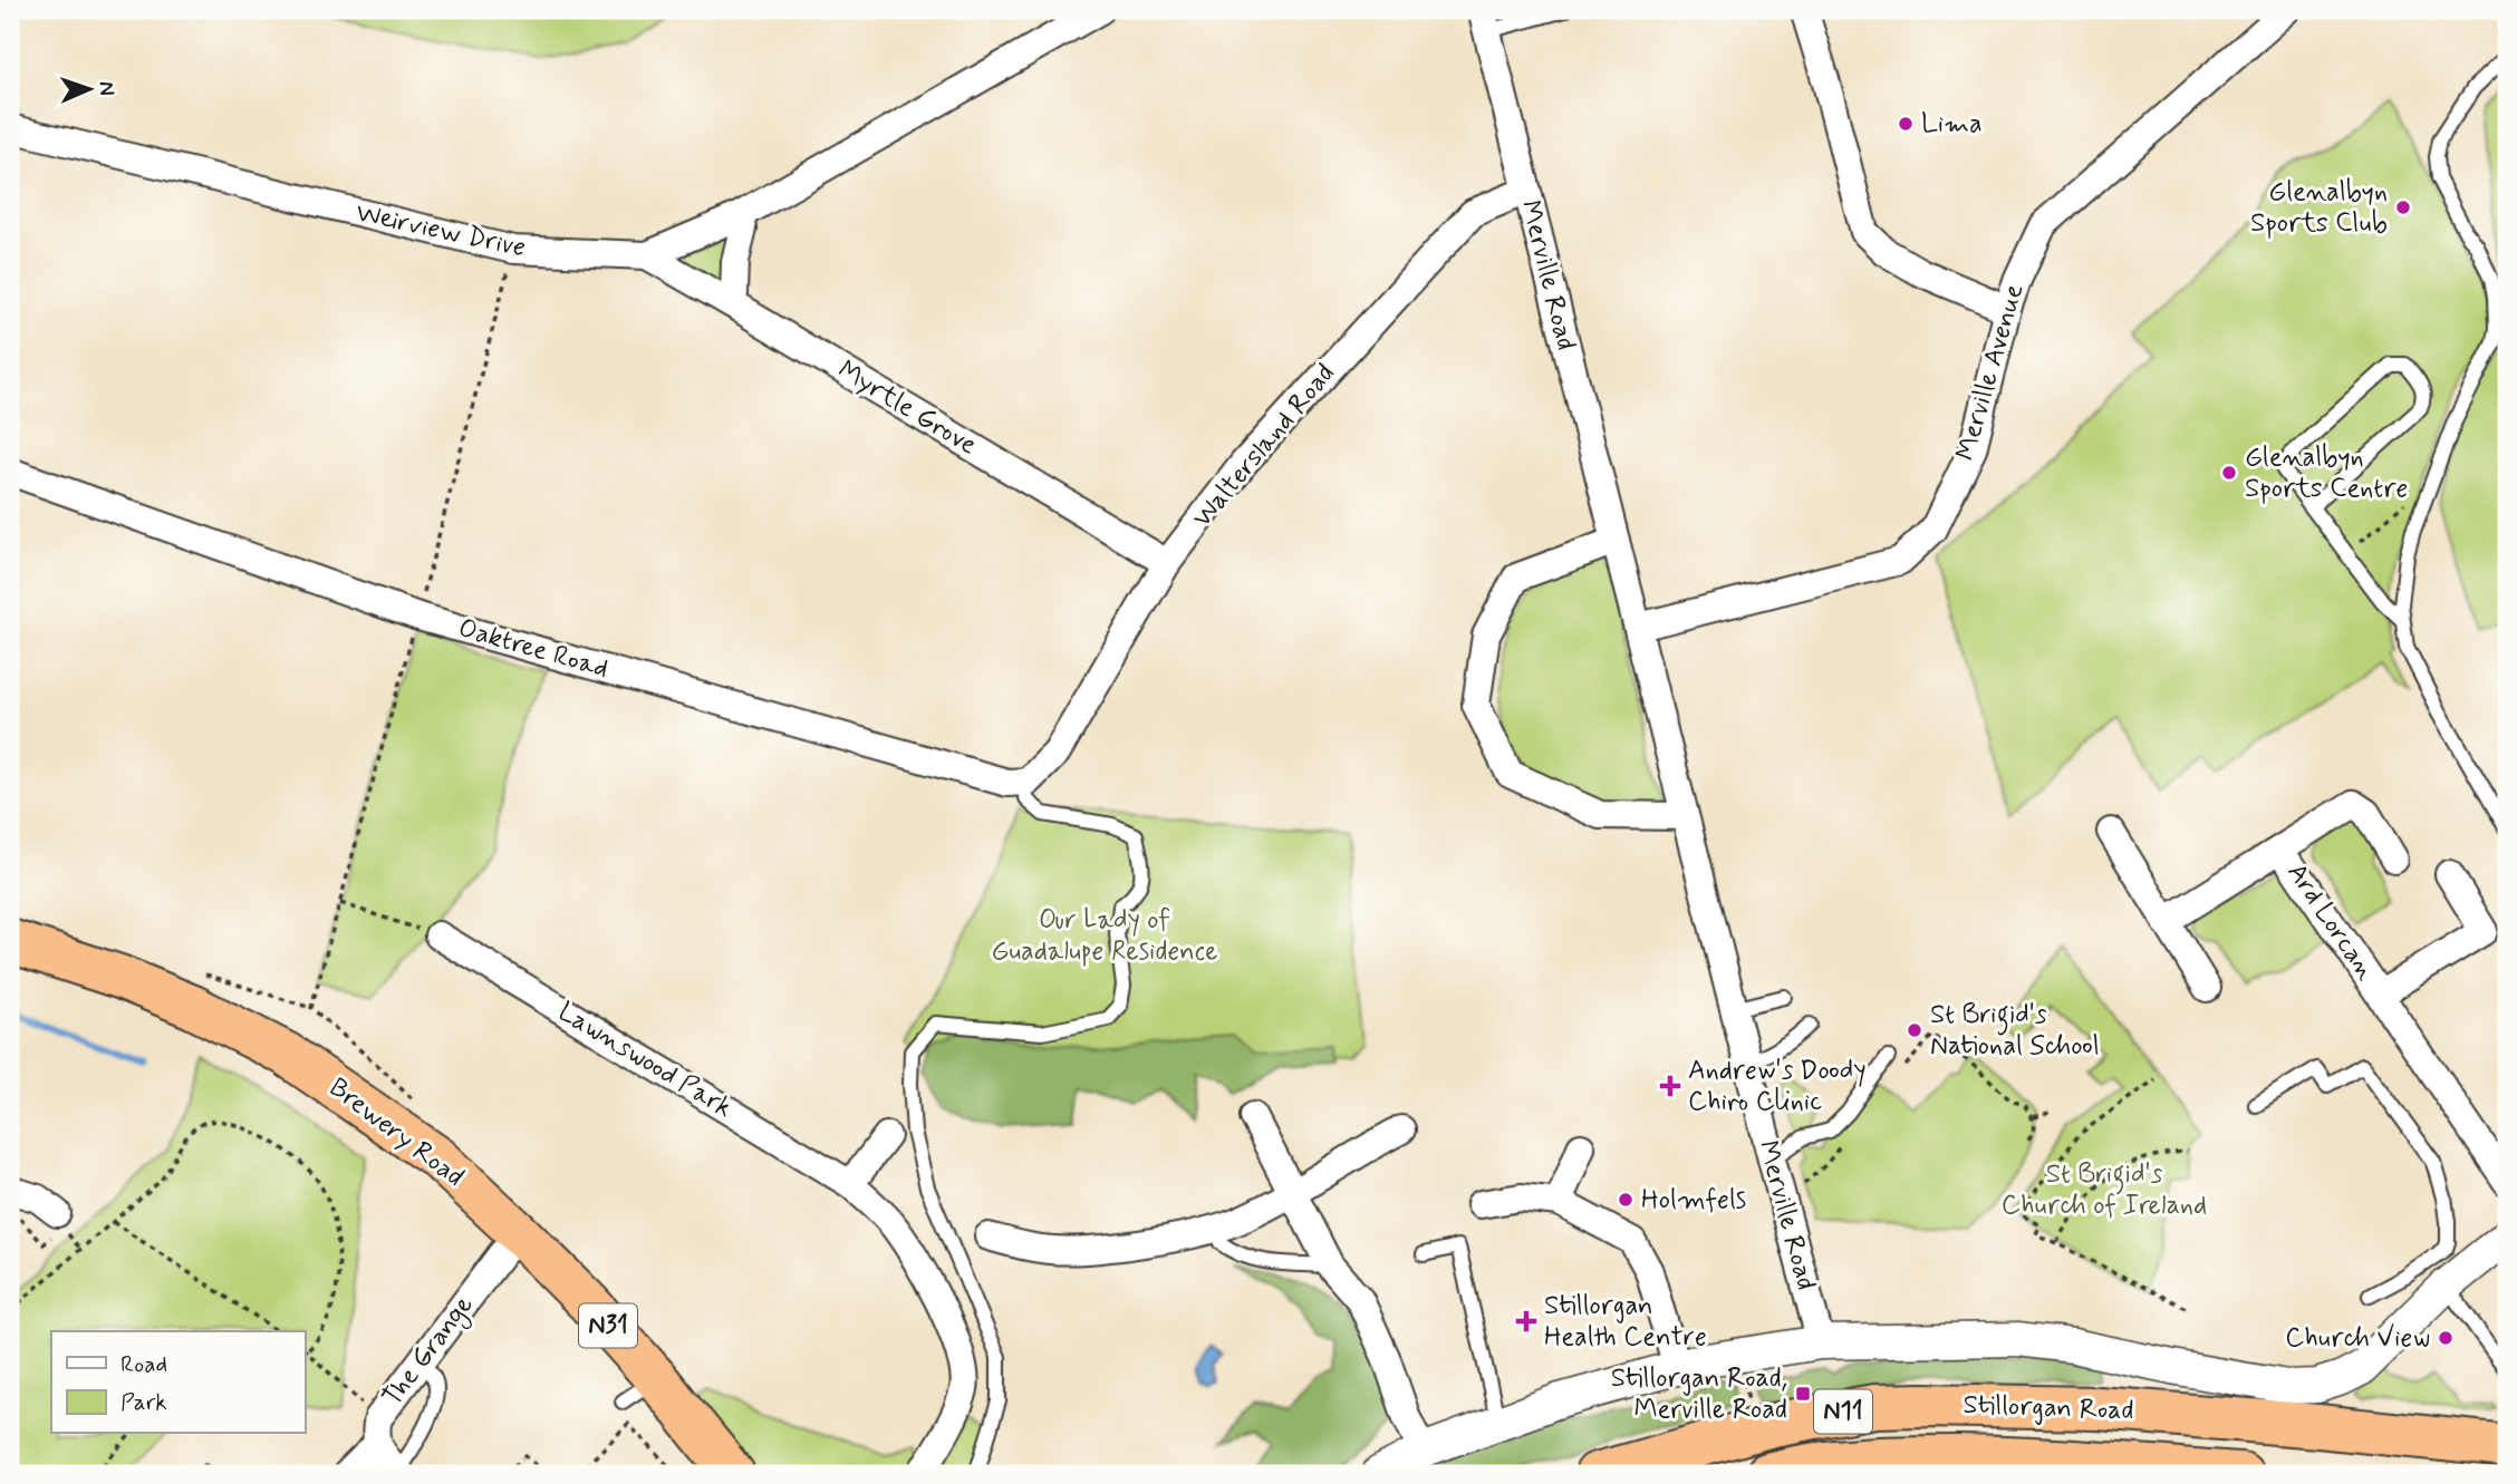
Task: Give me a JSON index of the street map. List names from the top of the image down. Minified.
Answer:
{"streets":{"highway":["Brewery Road","N31","Stillorgan Road","N11"],"street":["Weirview Drive","Merville Road","Merville Avenue","Myrtle Grove","Waltersland Road","Oaktree Road","Ard Lorcan","Lawnswood Park","The Grange"]},"crossings":[["Weirview Drive","Myrtle Grove"],["Merville Road","Merville Avenue"],["Merville Road","Waltersland Road"],["Myrtle Grove","Waltersland Road"],["Waltersland Road","Oaktree Road"],["Brewery Road","The Grange"]],"parks":["Our Lady of Guadalupe Residence","St Brigid's Church of Ireland"],"places":{"other":["Lima","Glenalbyn Sports Club","Glenalbyn Sports Centre","St Brigid's National School","Holmfels","Church View"],"health":["Andrew's Doody Chiro Clinic","Stillorgan Health Centre"],"transit":["Stillorgan Road, Merville Road"]},"legend":["Road","Park"],"north":"right"}
